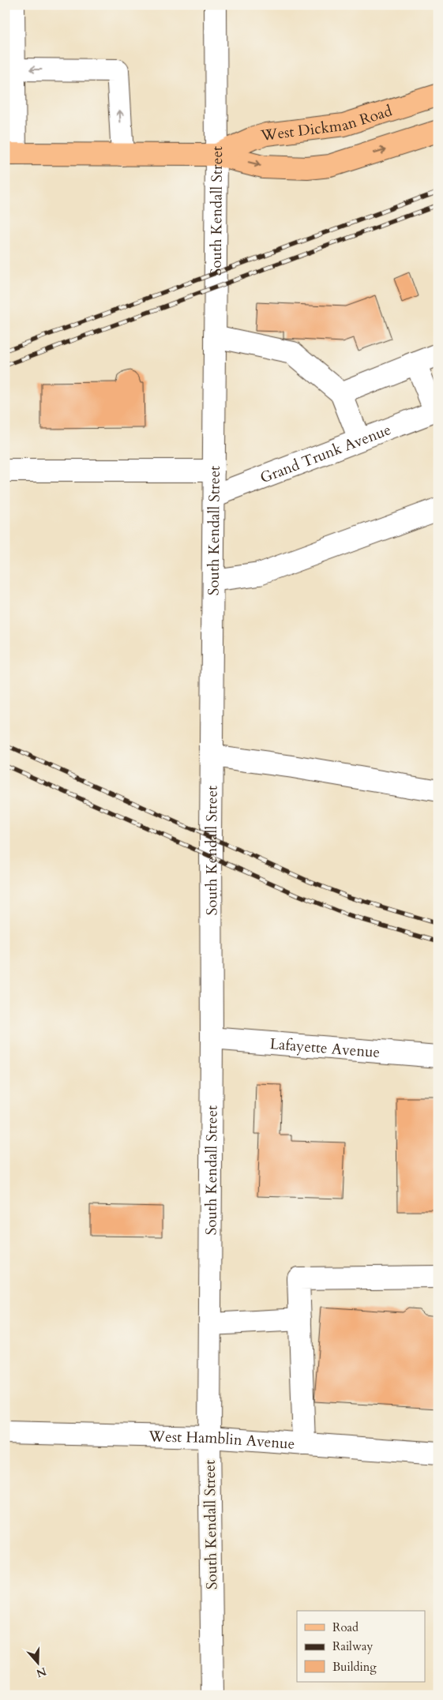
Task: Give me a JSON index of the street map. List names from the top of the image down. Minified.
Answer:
{"streets":{"main road":["West Dickman Road"],"street":["South Kendall Street","Grand Trunk Avenue","Lafayette Avenue","West Hamblin Avenue"]},"crossings":[["West Dickman Road","South Kendall Street"],["South Kendall Street","Grand Trunk Avenue"],["South Kendall Street","Lafayette Avenue"],["South Kendall Street","West Hamblin Avenue"]],"legend":["Road","Railway","Building"],"north":"bottom"}
